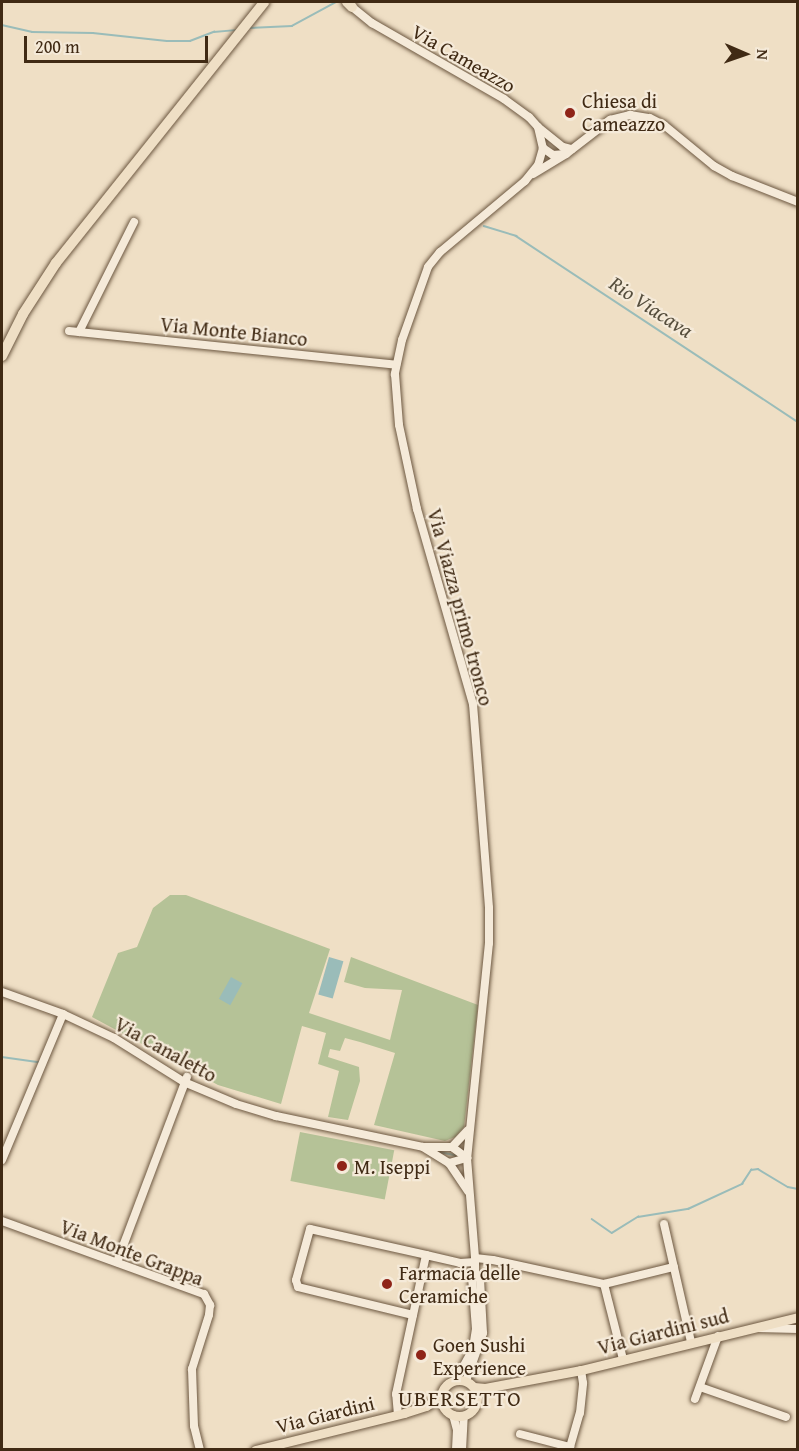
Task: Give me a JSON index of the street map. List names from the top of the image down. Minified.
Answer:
{"streets":{"main road":["Via Giardini sud","Via Giardini"],"street":["Via Cameazzo","Via Monte Bianco","Via Viazza primo tronco","Via Canaletto","Via Monte Grappa"]},"crossings":[["Via Monte Bianco","Via Viazza primo tronco"],["Via Viazza primo tronco","Via Canaletto"],["Via Viazza primo tronco","Via Giardini"]],"districts":["UBERSETTO"],"water":["Rio Viacava"],"places":["Chiesa di Cameazzo","M. Iseppi","Farmacia delle Ceramiche","Goen Sushi Experience"],"scale_bar":"200 m","north":"right"}
